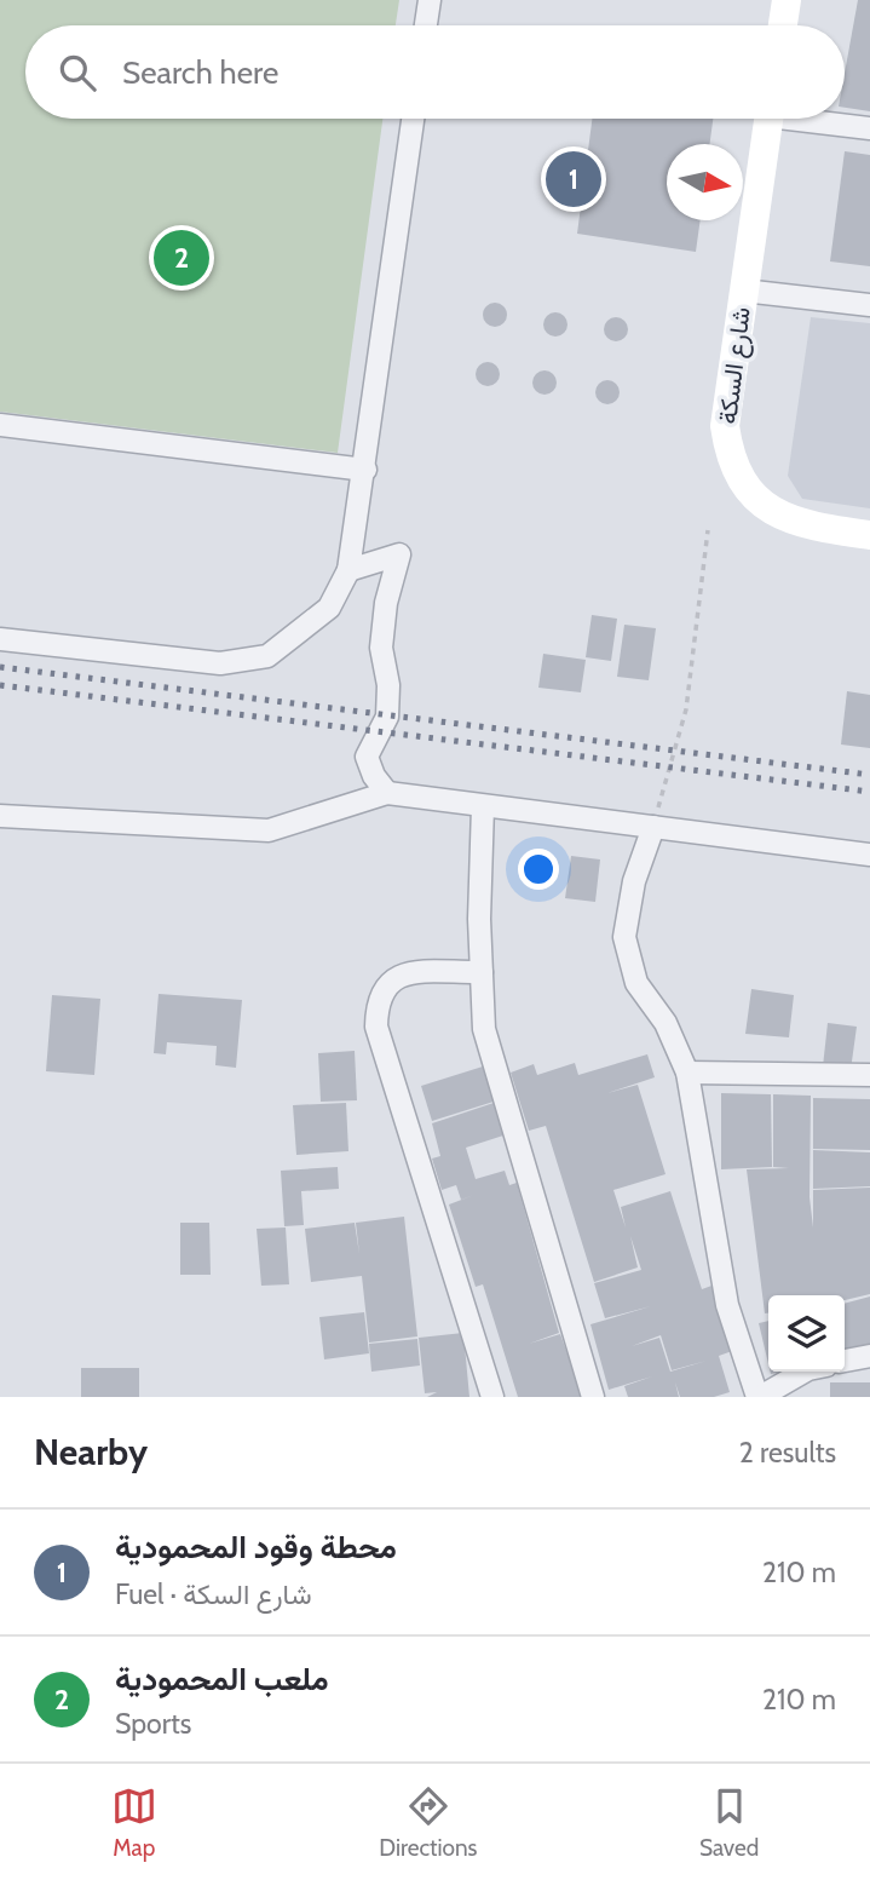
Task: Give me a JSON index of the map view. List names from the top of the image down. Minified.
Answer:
{"streets":{"street":["شارع السكة"]},"north":"right","page":{"search":"Search here","pins":["1","2"],"heading":["Nearby","2 results"],"list":[{"mark":"1","name":"محطة وقود المحمودية","note":"Fuel · شارع السكة","value":"210 m"},{"mark":"2","name":"ملعب المحمودية","note":"Sports","value":"210 m"}],"nav":["Map","Directions","Saved"]}}
